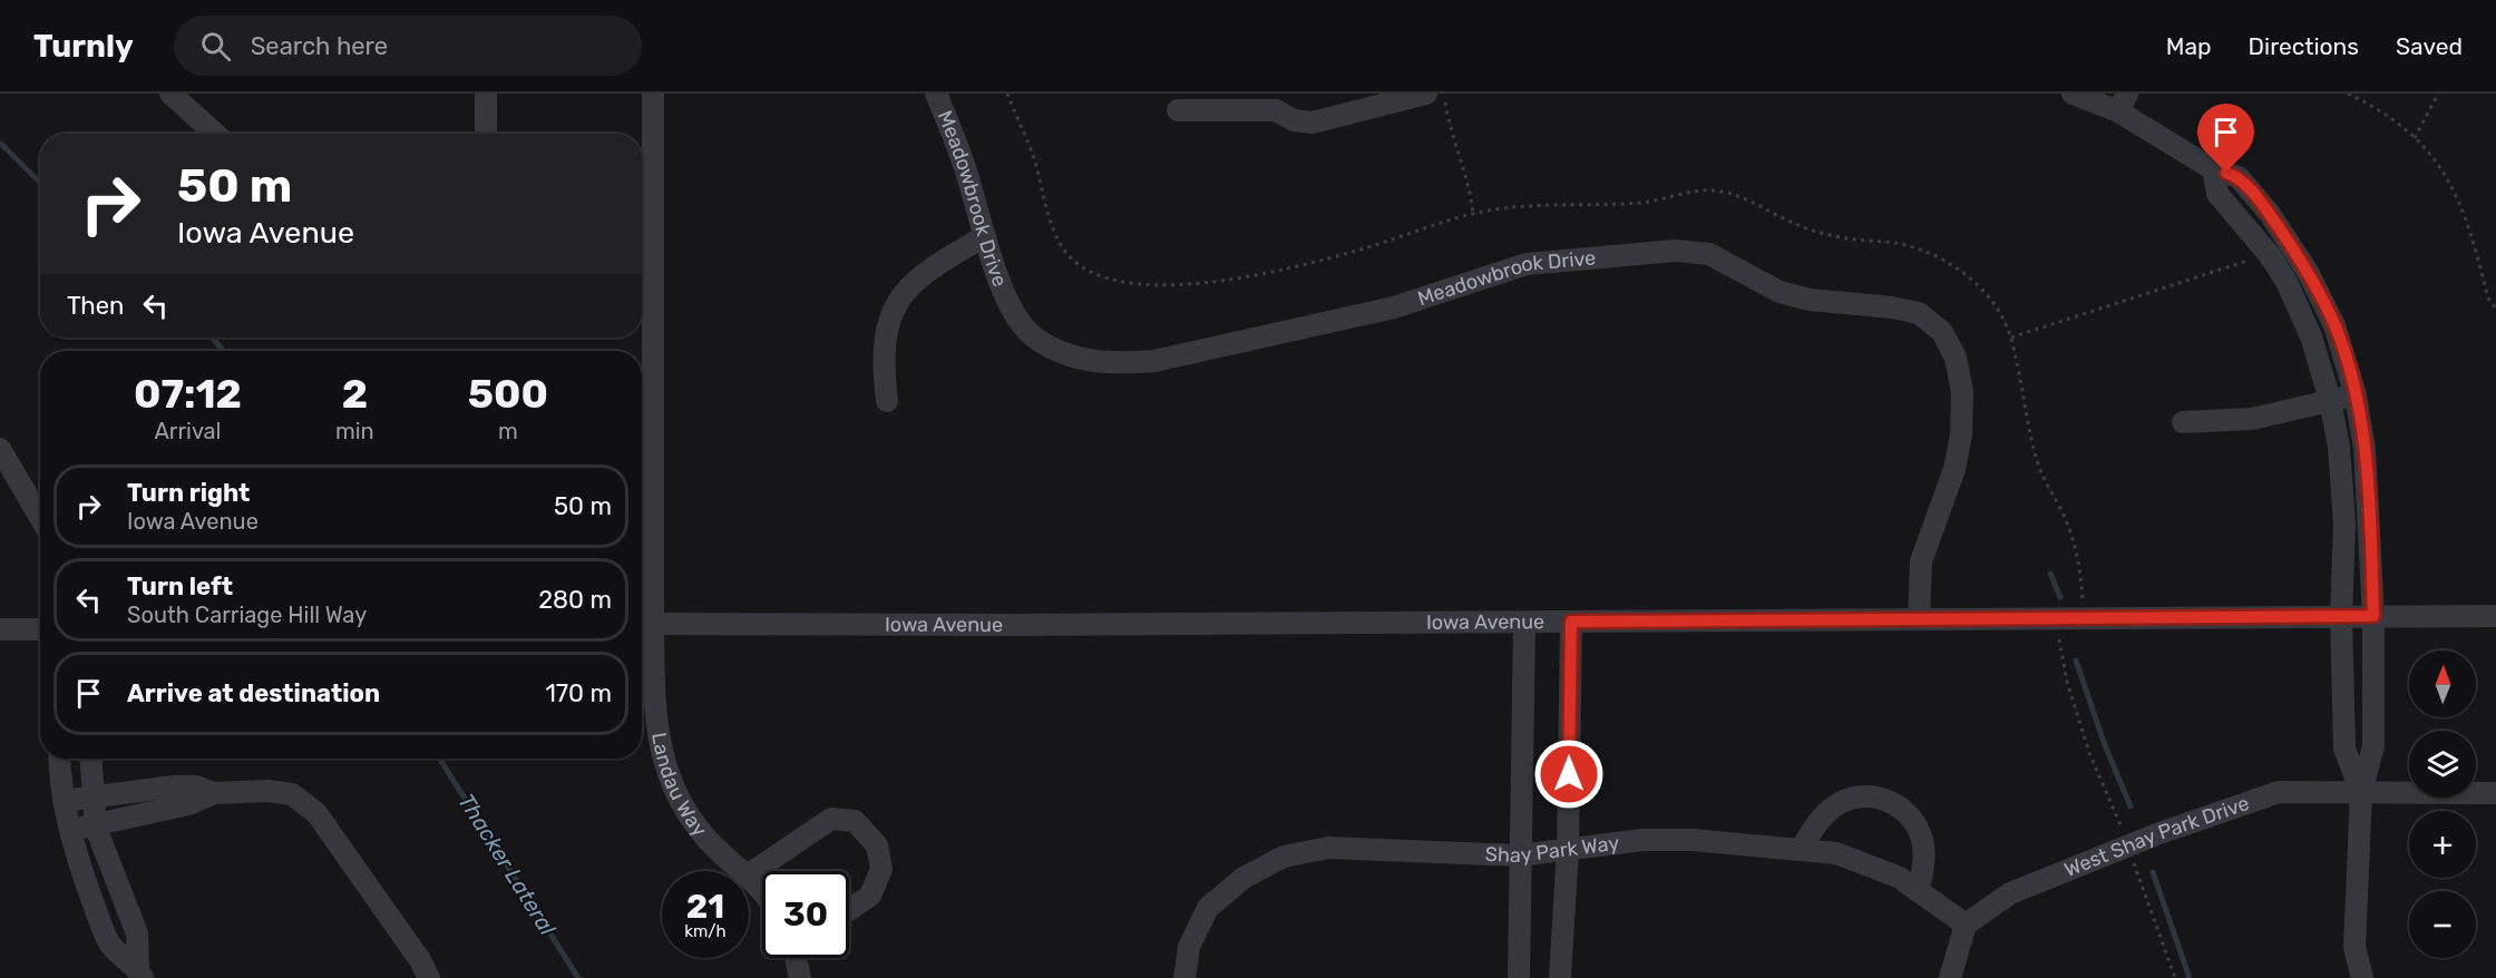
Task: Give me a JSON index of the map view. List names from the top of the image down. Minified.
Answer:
{"streets":{"street":["Meadowbrook Drive","Iowa Avenue","Landau Way","West Shay Park Drive","Shay Park Way"]},"crossings":[["Meadowbrook Drive","Iowa Avenue"],["Iowa Avenue","Landau Way"],["West Shay Park Drive","Shay Park Way"]],"water":["Thacker Lateral"],"north":"top","page":{"header":"Turnly","search":"Search here","nav":["Map","Directions","Saved"],"turn":["50 m","Iowa Avenue"],"then":"Then","eta":["07:12","Arrival","2","min","500","m"],"list":[{"name":"Turn right","note":"Iowa Avenue","value":"50 m"},{"name":"Turn left","note":"South Carriage Hill Way","value":"280 m"},{"name":"Arrive at destination","value":"170 m"}],"map_buttons":["+","−"],"speed":"21 km/h","limit":"30"}}
